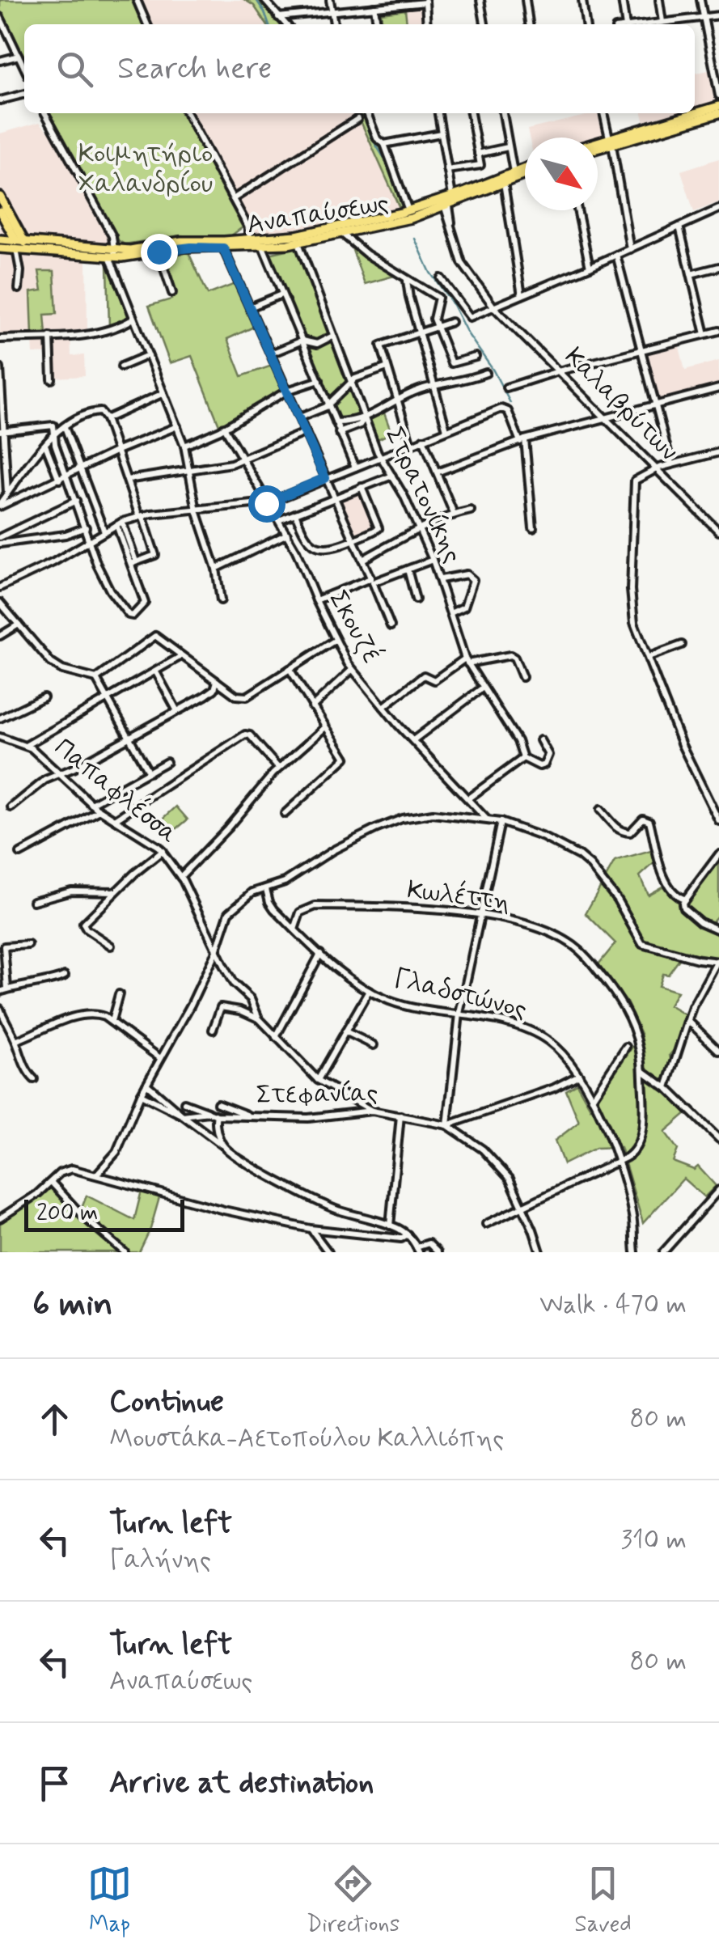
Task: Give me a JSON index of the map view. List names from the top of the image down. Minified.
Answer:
{"streets":{"main road":["Αναπαύσεως"],"street":["Καλαβρύτων","Στρατονίκης","Σκουζέ","Παπαφλέσσα","Κωλέττη","Γλαδστώνος","Στεφανίας"]},"crossings":[["Αναπαύσεως","Καλαβρύτων"],["Αναπαύσεως","Στρατονίκης"],["Παπαφλέσσα","Στεφανίας"],["Κωλέττη","Γλαδστώνος"]],"parks":["Κοιμητήριο Χαλανδρίου"],"scale_bar":"200 m","north":"bottom right","page":{"search":"Search here","scale":"200 m","heading":["6 min","Walk · 470 m"],"list":[["Continue","Μουστάκα-Αετοπούλου Καλλιόπης","80 m"],["Turn left","Γαλήνης","310 m"],["Turn left","Αναπαύσεως","80 m"],"Arrive at destination"],"nav":["Map","Directions","Saved"]}}
